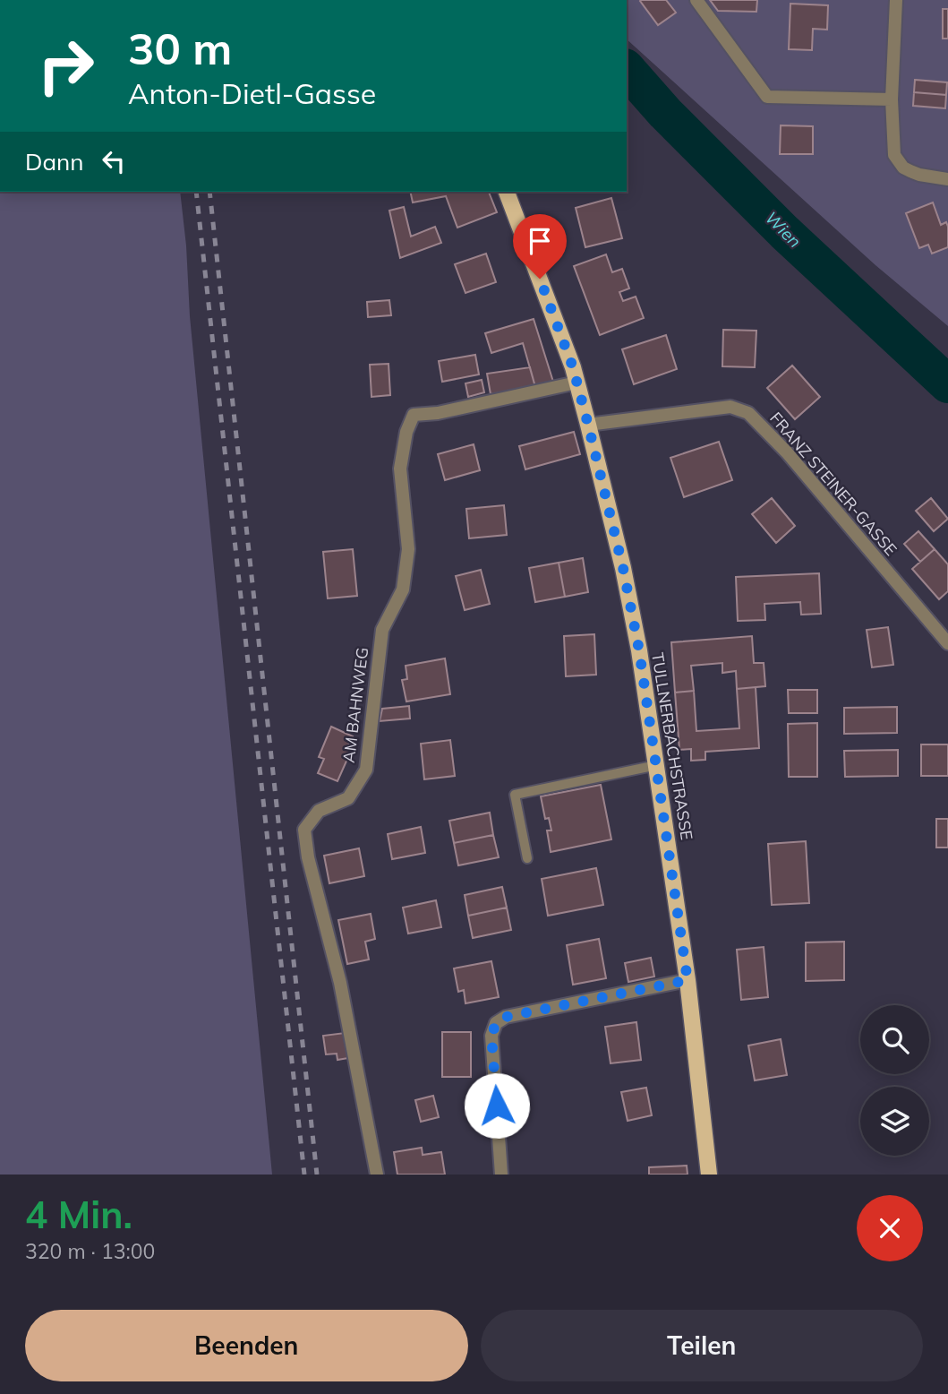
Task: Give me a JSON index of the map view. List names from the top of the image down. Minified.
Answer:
{"streets":{"main road":["TULLNERBACHSTRASSE"],"street":["FRANZ STEINER-GASSE","AM BAHNWEG"]},"crossings":[["FRANZ STEINER-GASSE","TULLNERBACHSTRASSE"],["AM BAHNWEG","TULLNERBACHSTRASSE"]],"water":["Wien"],"page":{"turn":["30 m","Anton-Dietl-Gasse"],"then":"Dann","heading":["4 Min.","320 m · 13:00"],"buttons":["Beenden","Teilen"]}}
